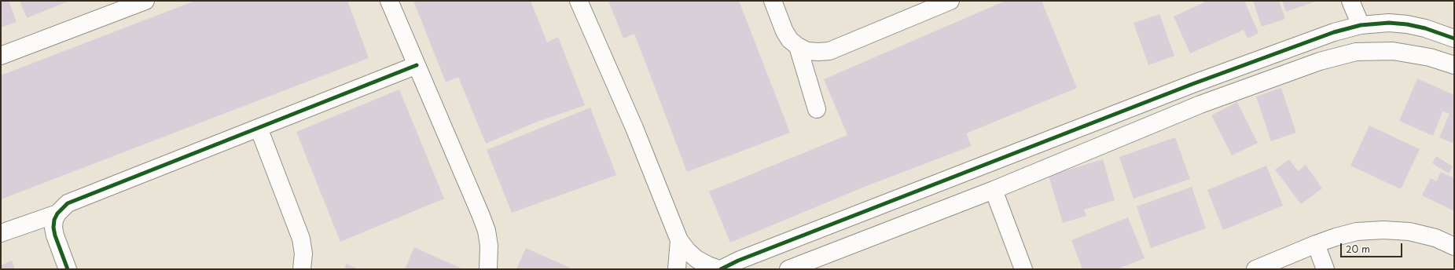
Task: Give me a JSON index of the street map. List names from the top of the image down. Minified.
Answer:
{"scale_bar":"20 m"}
